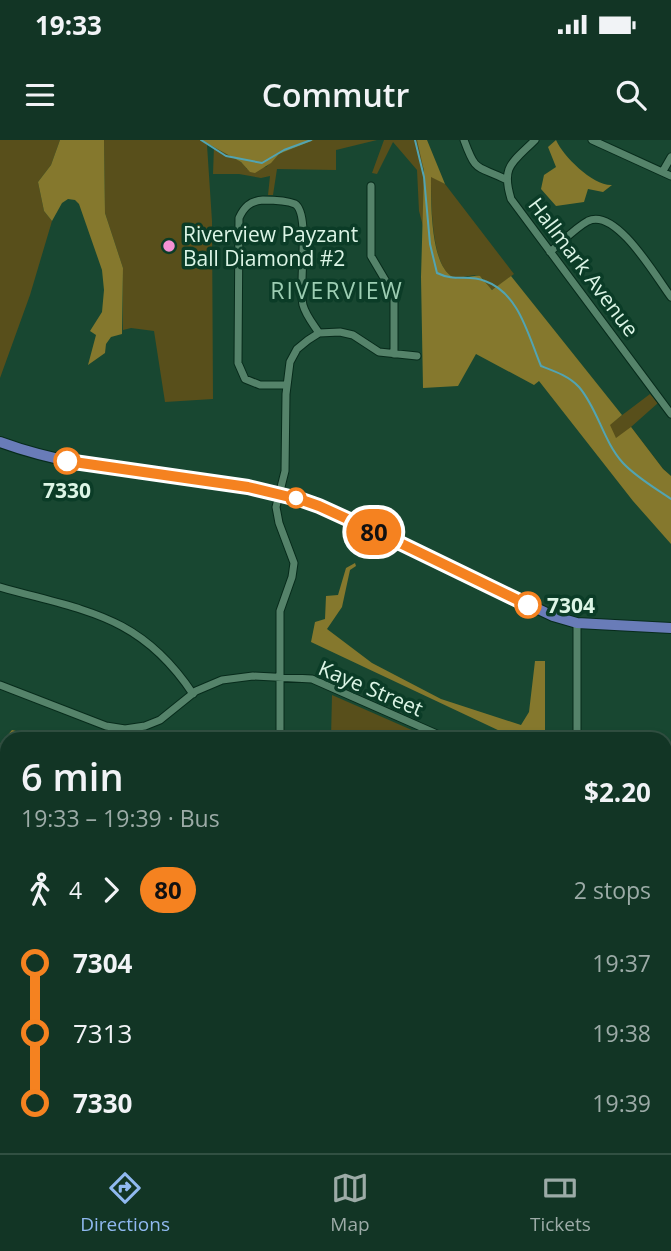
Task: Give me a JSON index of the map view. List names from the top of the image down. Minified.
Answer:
{"streets":{"street":["Hallmark Avenue","Kaye Street"]},"districts":["RIVERVIEW"],"places":["Riverview Payzant Ball Diamond #2","7330","7304"],"lines":["bus line 80"],"page":{"status":"19:33","header":"Commutr","on_map":"80","heading":["6 min","19:33 – 19:39 · Bus","$2.20"],"legs":["4","80","2 stops"],"list":[{"name":"7304","value":"19:37"},{"name":"7313","value":"19:38"},{"name":"7330","value":"19:39"}],"tabs":["Directions","Map","Tickets"]}}
